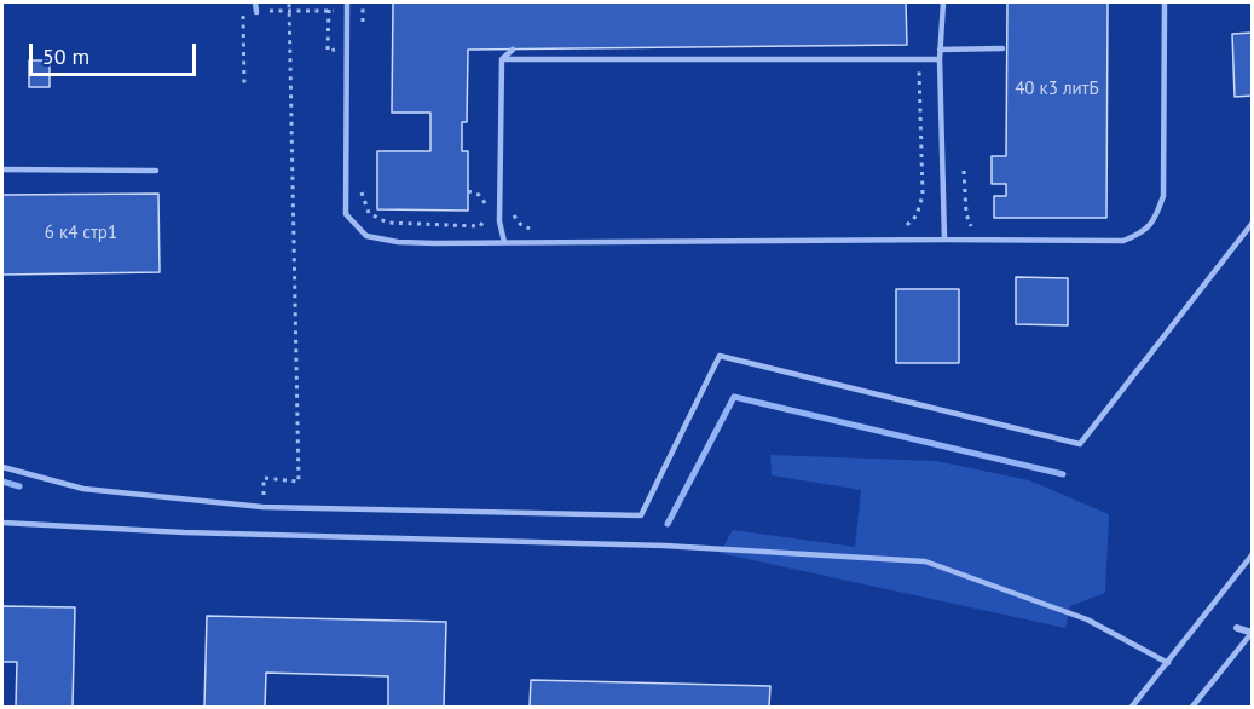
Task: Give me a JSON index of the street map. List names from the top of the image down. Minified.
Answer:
{"house_numbers":["40 к3 литБ","6 к4 стр1"],"scale_bar":"50 m"}
